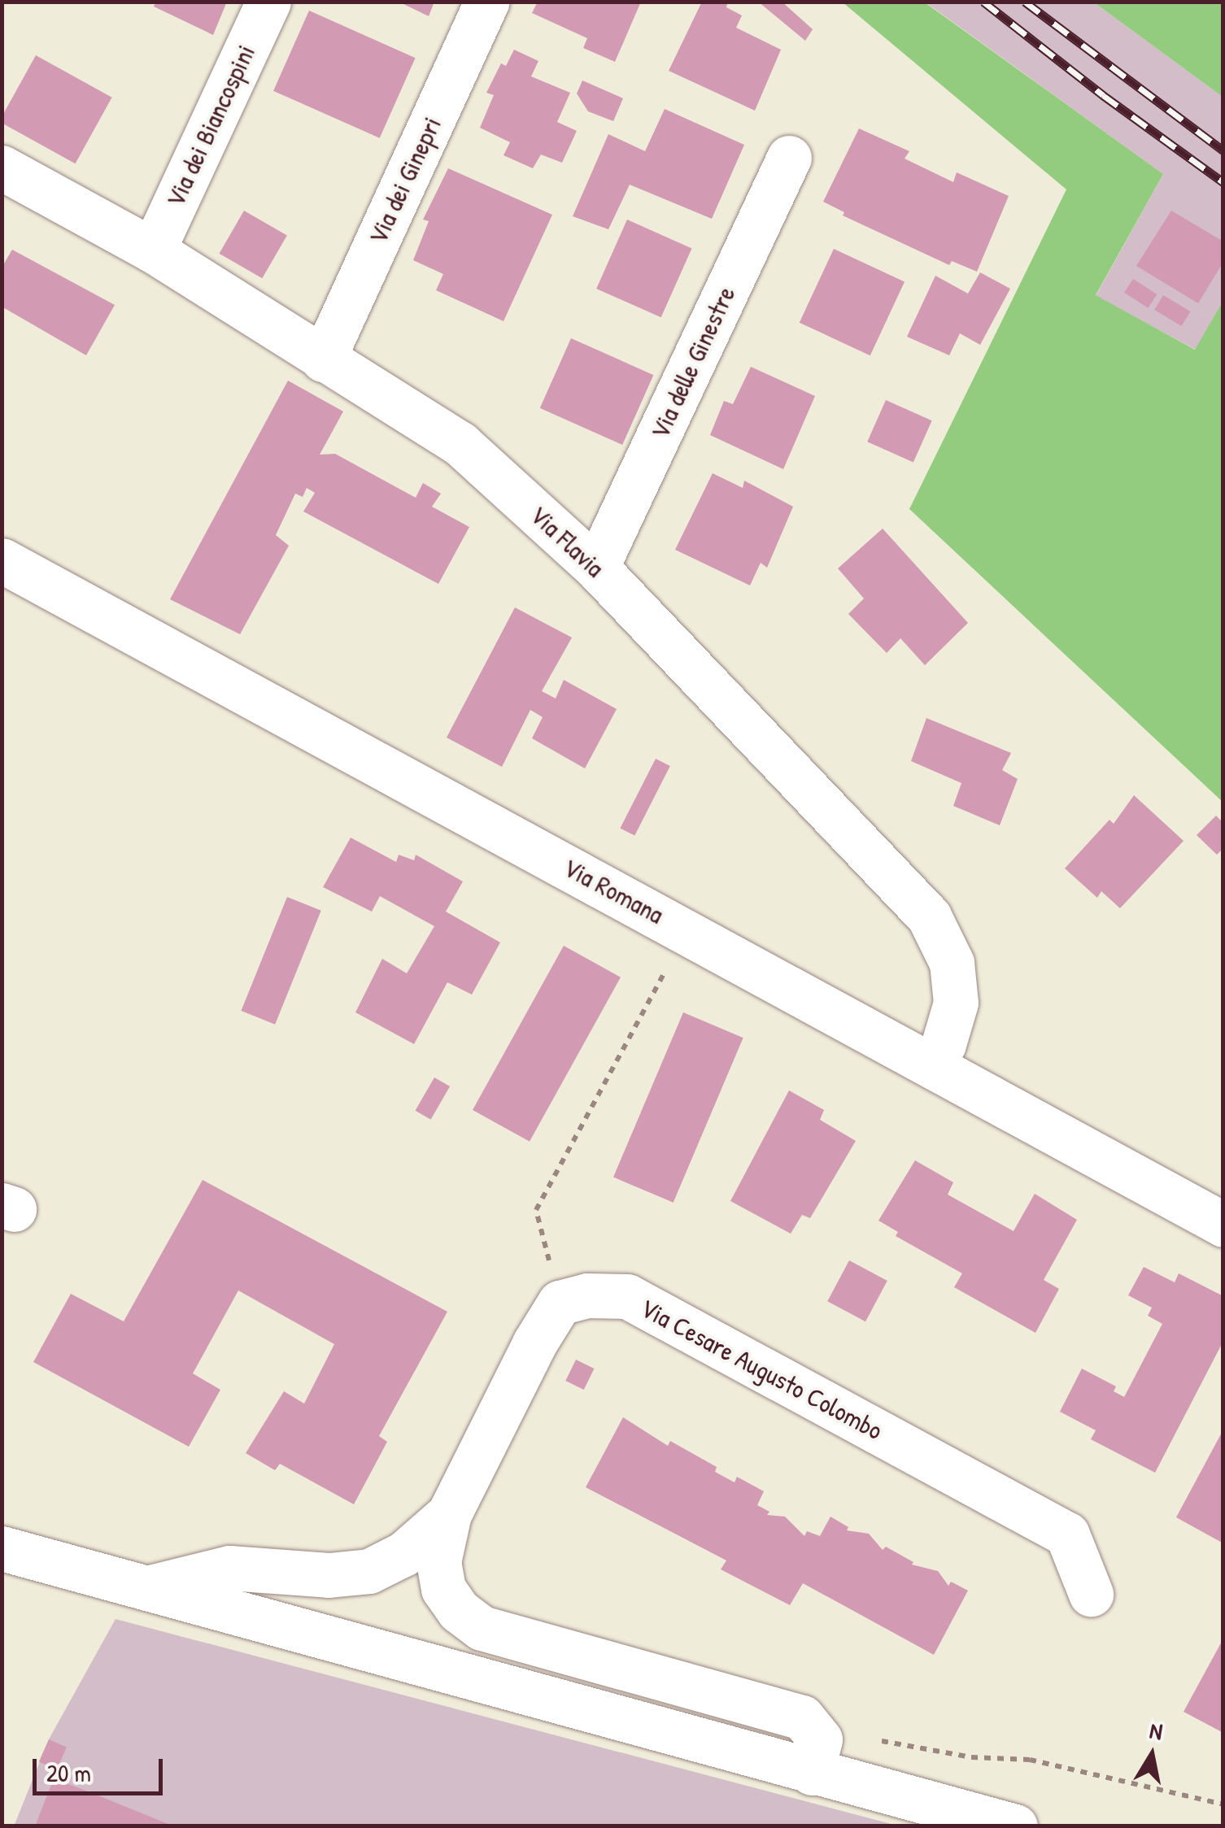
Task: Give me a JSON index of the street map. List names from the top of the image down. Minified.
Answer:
{"streets":{"street":["Via dei Biancospini","Via dei Ginepri","Via delle Ginestre","Via Flavia","Via Romana","Via Cesare Augusto Colombo"]},"crossings":[["Via dei Biancospini","Via Flavia"],["Via dei Ginepri","Via Flavia"],["Via delle Ginestre","Via Flavia"],["Via Flavia","Via Romana"]],"scale_bar":"20 m","north":"top"}
